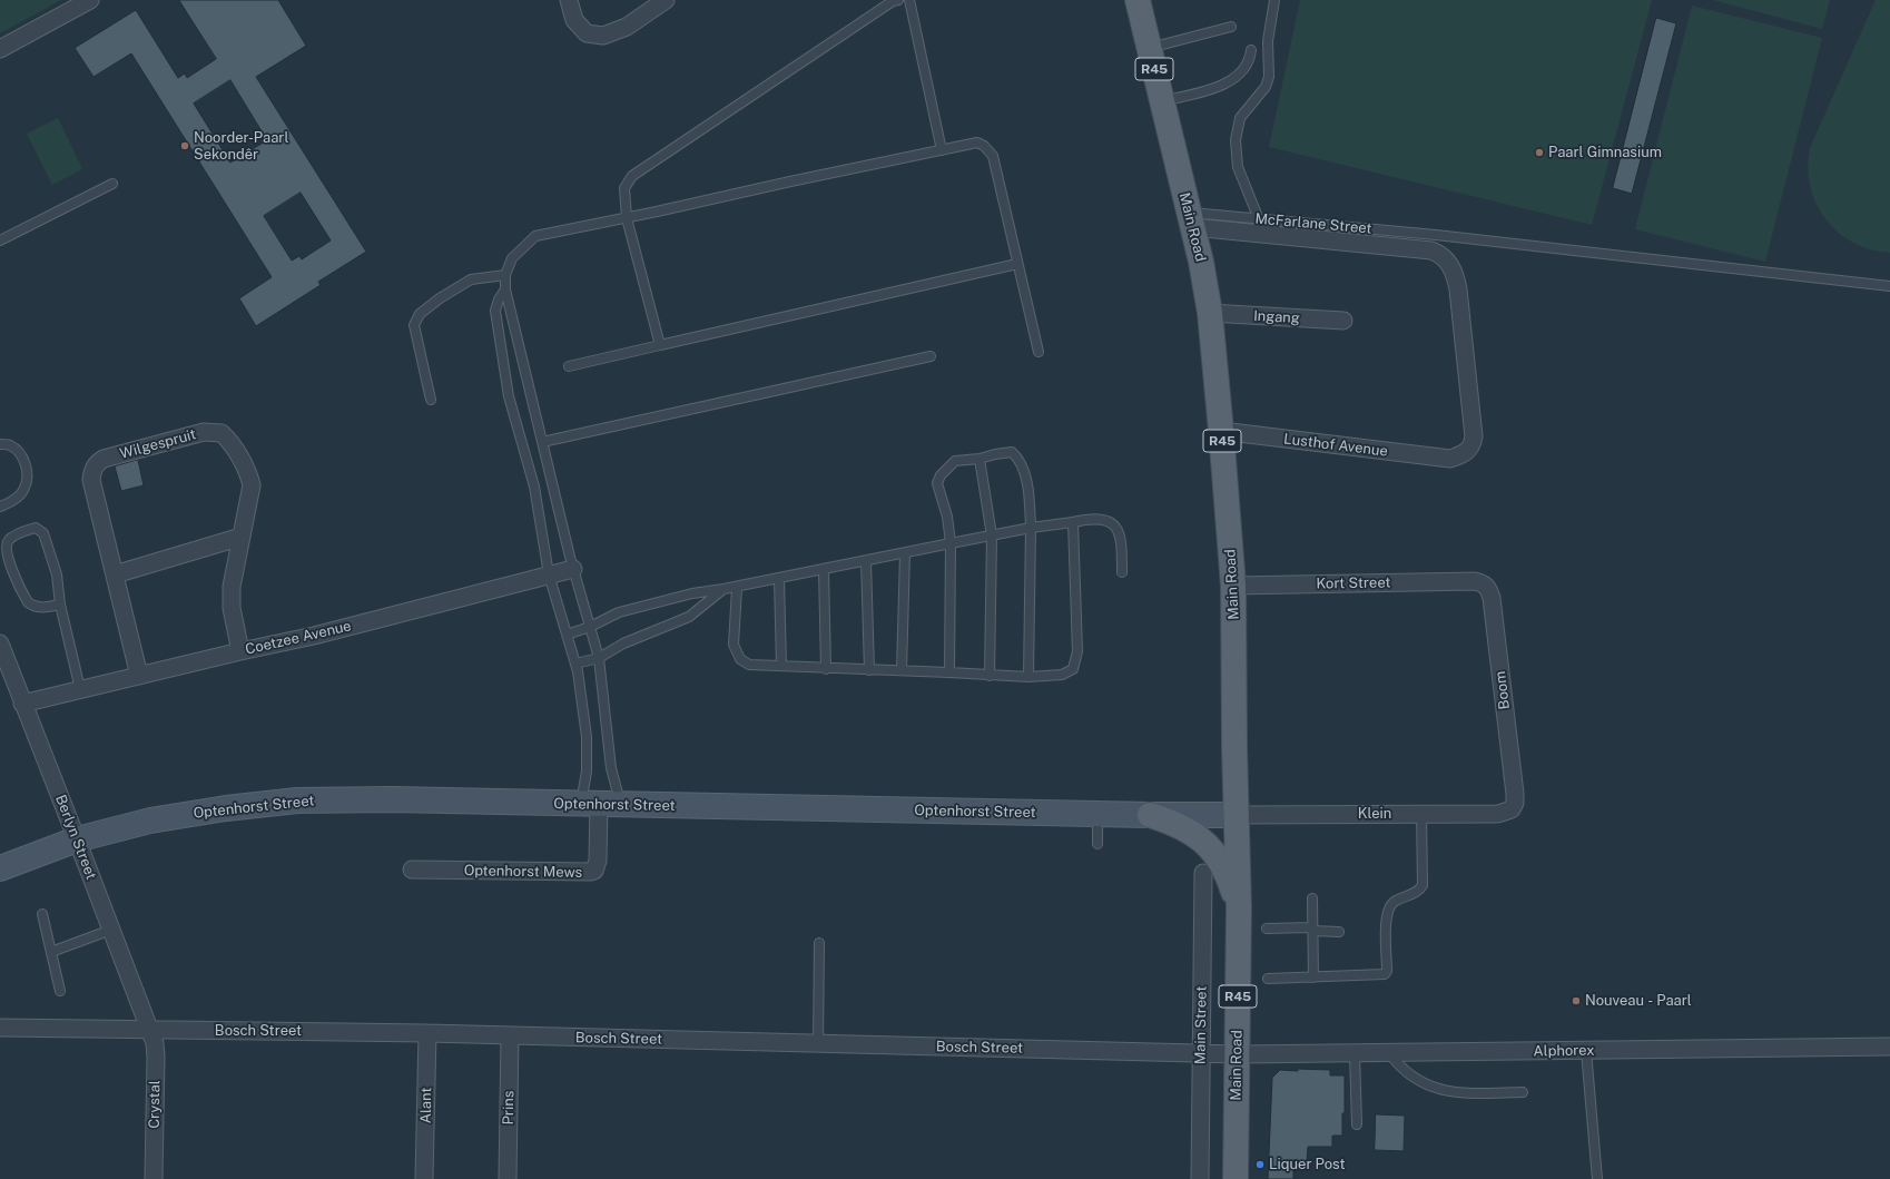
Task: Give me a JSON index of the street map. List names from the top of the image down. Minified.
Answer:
{"streets":{"main road":["R45","Main Road","Optenhorst Street"],"street":["Ingang","Wilgespruit","Lusthof Avenue","Kort Street","Coetzee Avenue","Boom","Klein","Berlyn Street","Optenhorst Mews","Main Street","Bosch Street","Alphorex","Crystal","Alant","Prins"],"lane":["McFarlane Street"]},"crossings":[["McFarlane Street","Main Road"],["McFarlane Street","Lusthof Avenue"],["Main Road","Ingang"],["Main Road","Lusthof Avenue"],["Main Road","Kort Street"],["Main Road","Optenhorst Street"],["Main Road","Klein"],["Main Road","Bosch Street"],["Main Road","Alphorex"],["Wilgespruit","Coetzee Avenue"],["Kort Street","Boom"],["Coetzee Avenue","Berlyn Street"],["Boom","Klein"],["Optenhorst Street","Klein"],["Optenhorst Street","Berlyn Street"],["Optenhorst Street","Optenhorst Mews"],["Berlyn Street","Bosch Street"],["Berlyn Street","Crystal"],["Main Street","Bosch Street"],["Bosch Street","Alphorex"],["Bosch Street","Crystal"],["Bosch Street","Alant"],["Bosch Street","Prins"]],"places":["Noorder-Paarl Sekondêr","Paarl Gimnasium","Nouveau - Paarl","Liquer Post"]}
